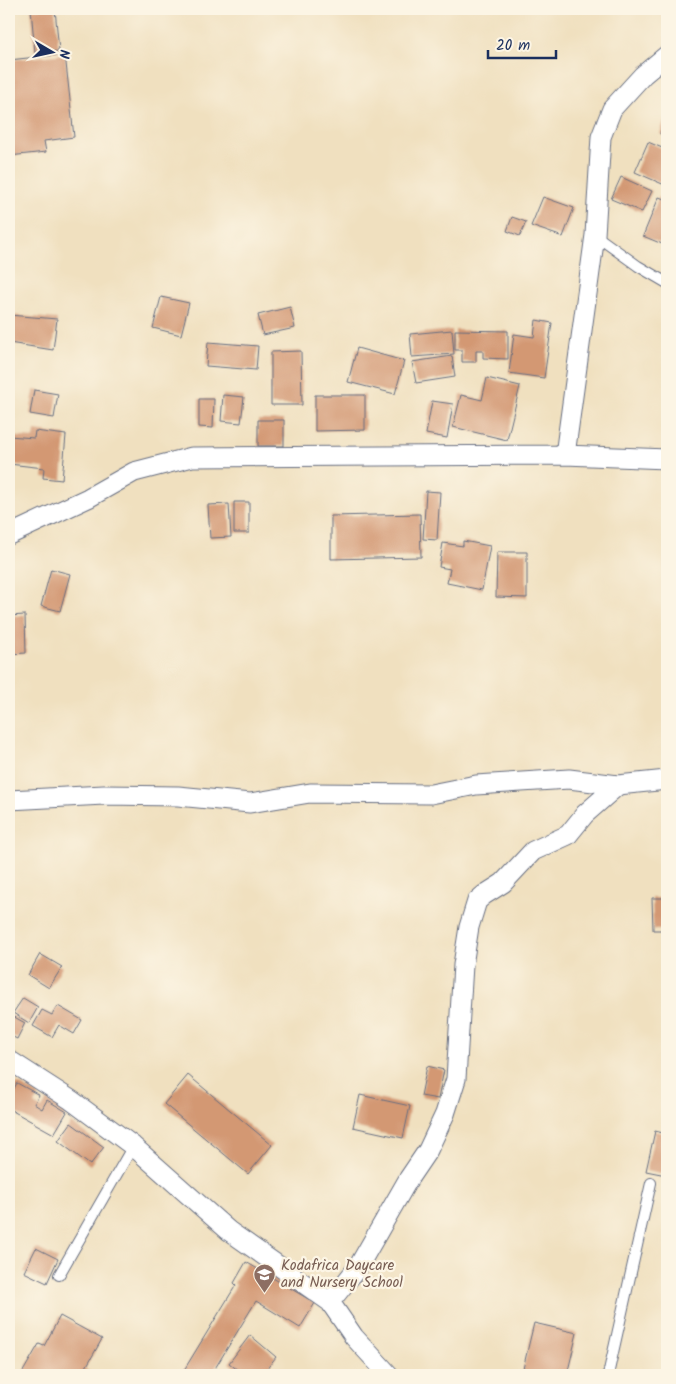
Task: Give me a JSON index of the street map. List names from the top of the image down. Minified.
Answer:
{"places":{"school or university":["Kodafrica Daycare and Nursery School"]},"scale_bar":"20 m","north":"right"}
